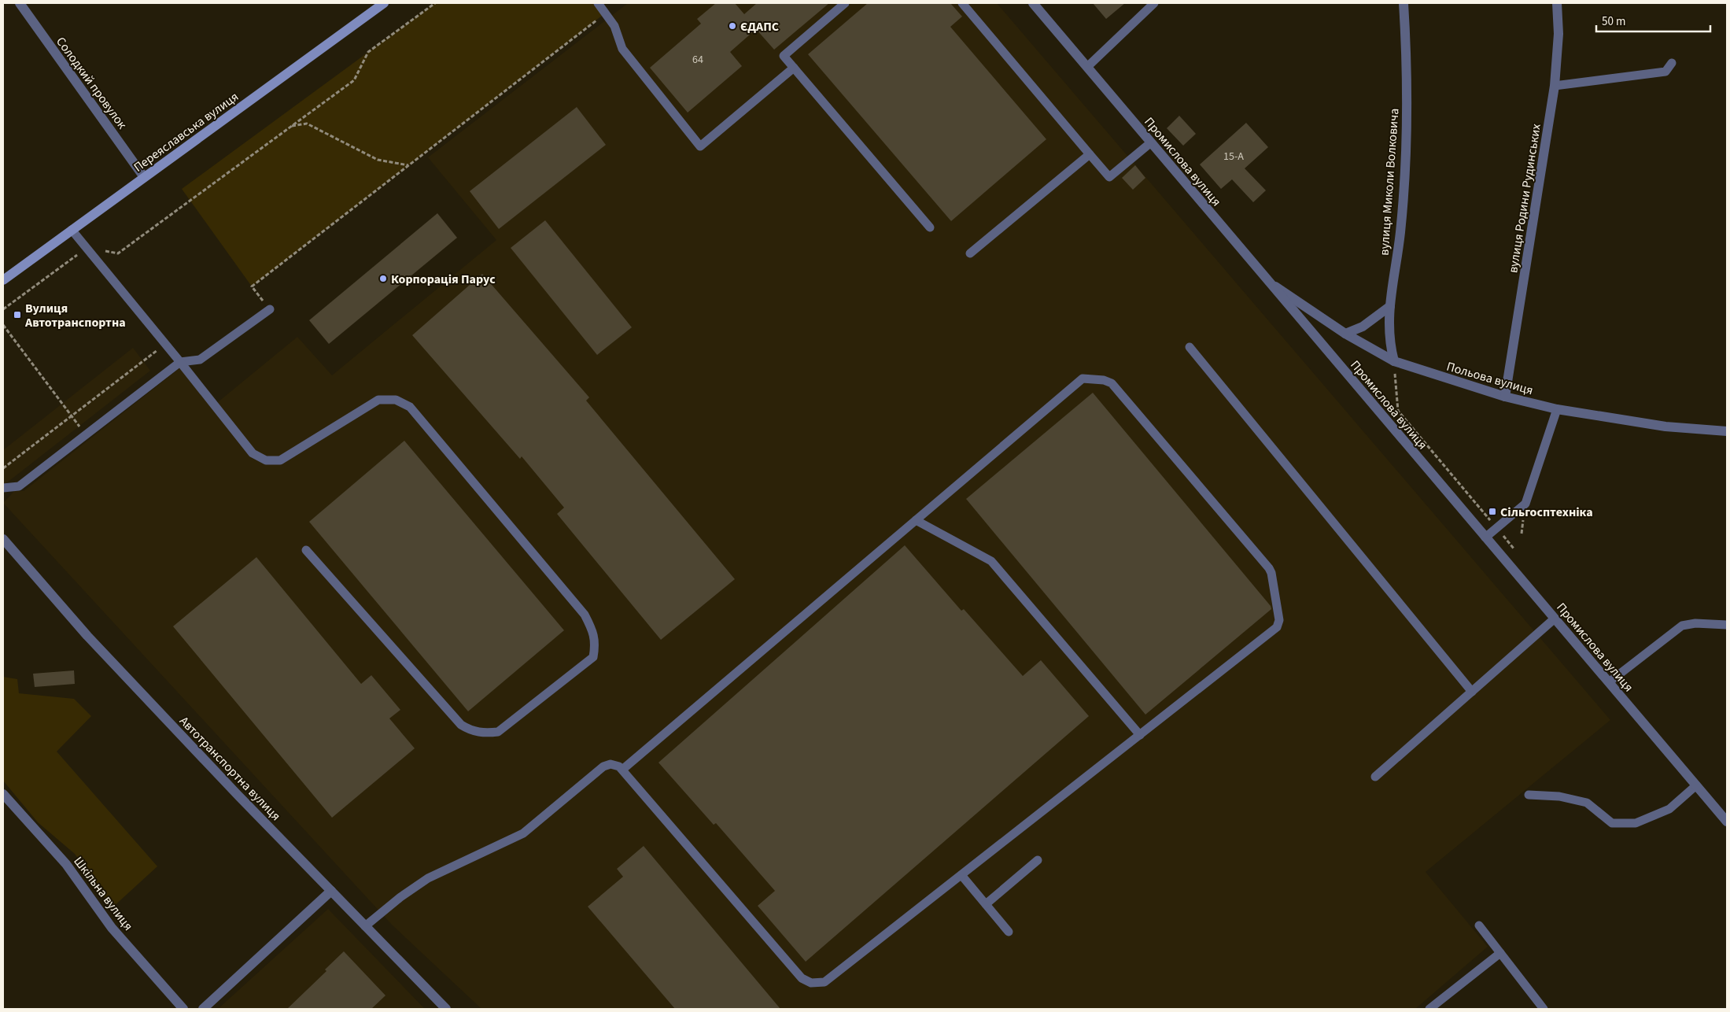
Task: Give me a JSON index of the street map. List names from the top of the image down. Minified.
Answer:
{"streets":{"main road":["Переяславська вулиця"],"street":["Солодкий провулок","Промислова вулиця","вулиця Миколи Волковича","вулиця Родини Рудинських","Польова вулиця","Автотранспортна вулиця","Шкільна вулиця"]},"crossings":[["Солодкий провулок","Переяславська вулиця"],["Промислова вулиця","Польова вулиця"],["вулиця Миколи Волковича","Польова вулиця"],["вулиця Родини Рудинських","Польова вулиця"]],"places":{"other":["ЄДАПС","Корпорація Парус"],"transit":["Вулиця Автотранспортна","Сільгосптехніка"]},"house_numbers":["64","15-А"],"scale_bar":"50 m"}
